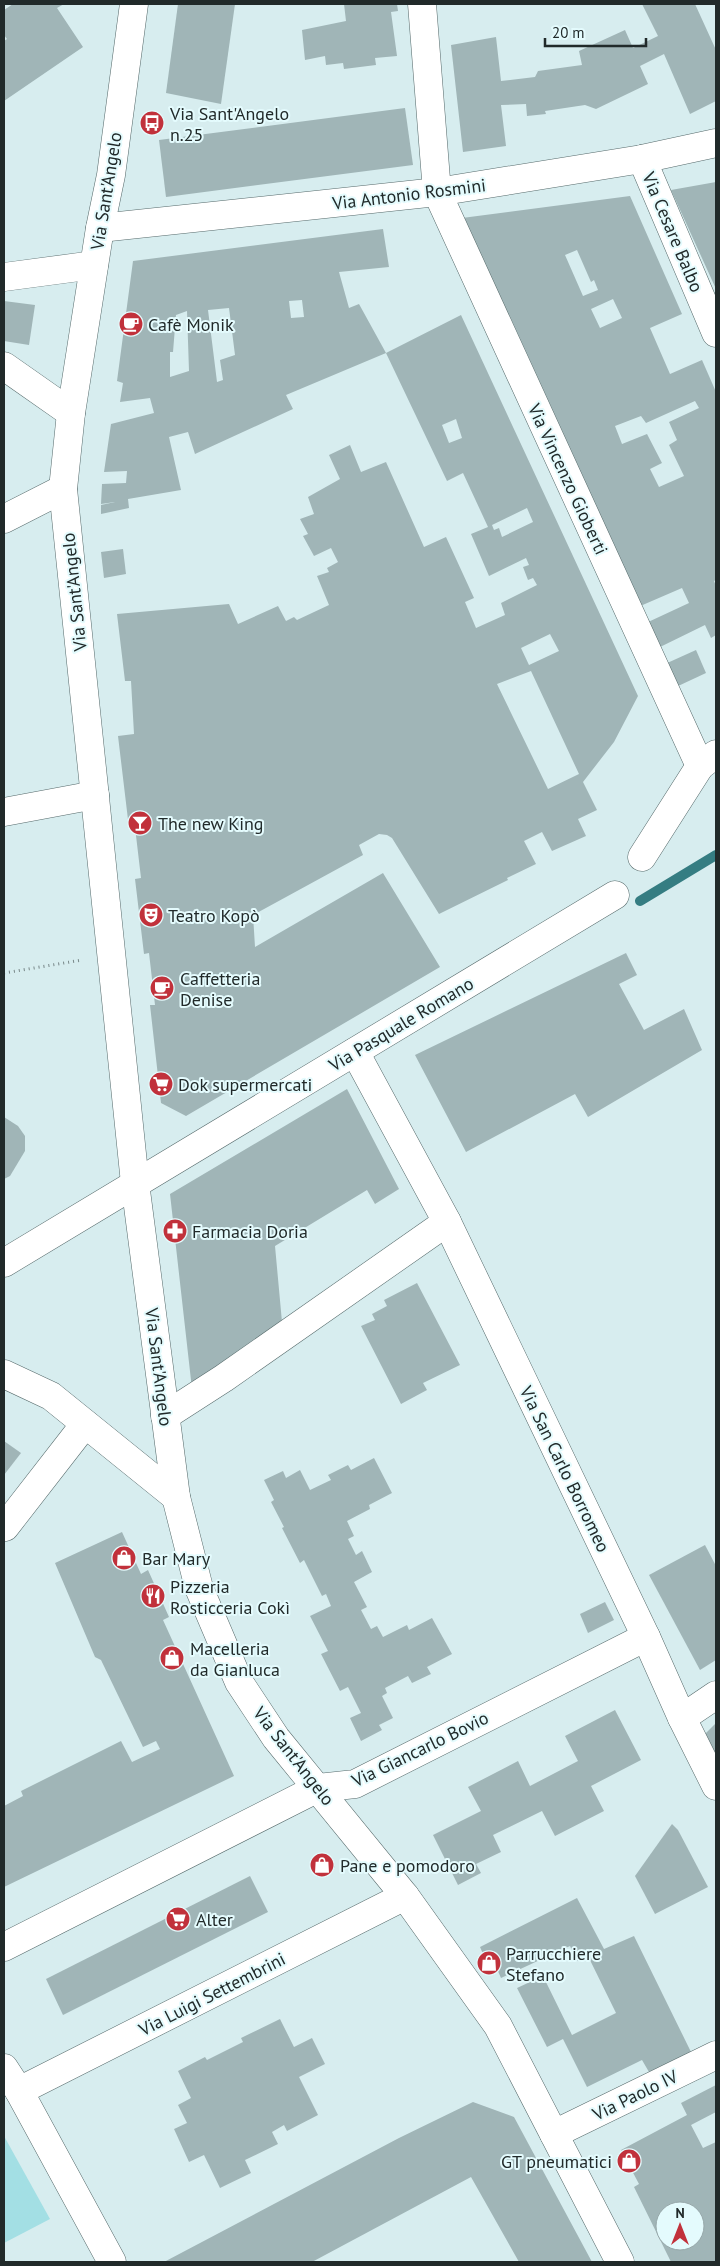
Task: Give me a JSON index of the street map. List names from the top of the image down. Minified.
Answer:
{"streets":{"street":["Via Sant'Angelo","Via Antonio Rosmini","Via Cesare Balbo","Via Vincenzo Gioberti","Via Pasquale Romano","Via San Carlo Borromeo","Via Giancarlo Bovio","Via Luigi Settembrini","Via Paolo IV"]},"crossings":[["Via Sant'Angelo","Via Antonio Rosmini"],["Via Sant'Angelo","Via Pasquale Romano"],["Via Sant'Angelo","Via Giancarlo Bovio"],["Via Sant'Angelo","Via Luigi Settembrini"],["Via Sant'Angelo","Via Paolo IV"],["Via Antonio Rosmini","Via Cesare Balbo"],["Via Antonio Rosmini","Via Vincenzo Gioberti"],["Via Pasquale Romano","Via San Carlo Borromeo"],["Via San Carlo Borromeo","Via Giancarlo Bovio"]],"places":{"bus stop":["Via Sant'Angelo n.25"],"cafe":["Cafè Monik","Caffetteria Denise"],"bar":["The new King"],"theatre":["Teatro Kopò"],"supermarket":["Dok supermercati","Alter"],"pharmacy":["Farmacia Doria"],"shop":["Bar Mary","Macelleria da Gianluca","Pane e pomodoro","Parrucchiere Stefano","GT pneumatici"],"restaurant":["Pizzeria Rosticceria Cokì"]},"scale_bar":"20 m","north":"top"}
